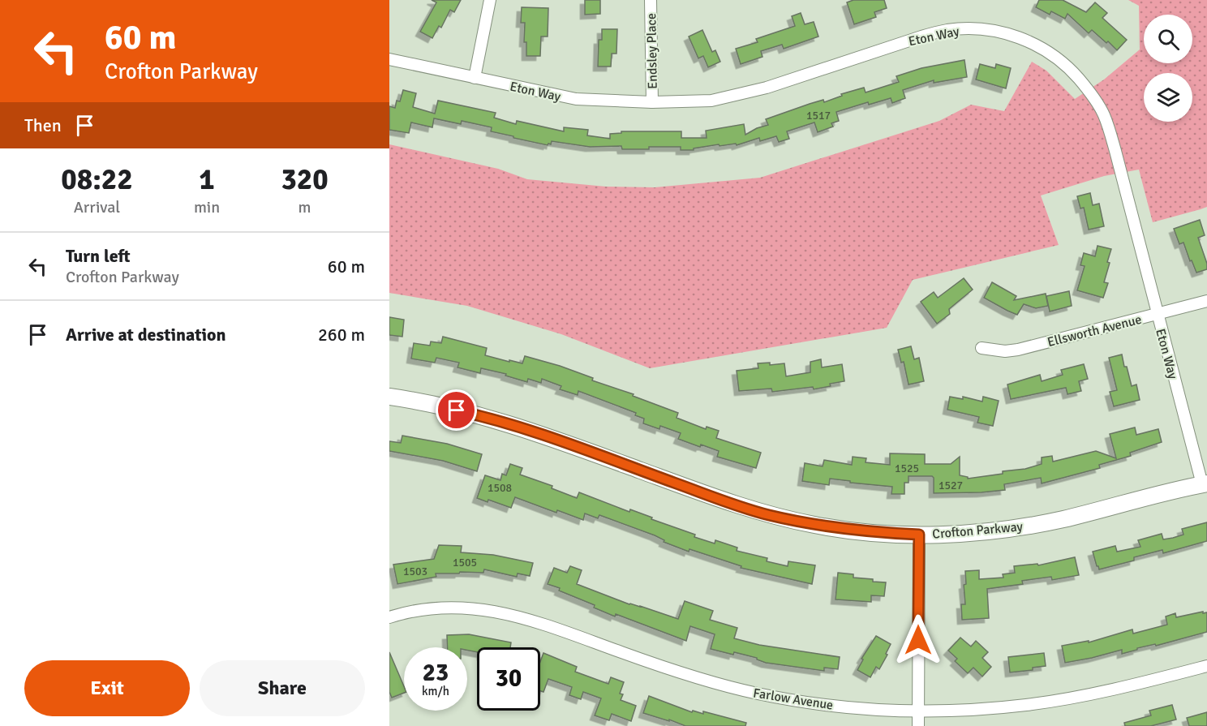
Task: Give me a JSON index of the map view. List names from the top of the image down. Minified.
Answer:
{"streets":{"street":["Eton Way","Endsley Place","Ellsworth Avenue","Crofton Parkway","Farlow Avenue"]},"crossings":[["Eton Way","Endsley Place"],["Eton Way","Ellsworth Avenue"],["Eton Way","Crofton Parkway"]],"house_numbers":["1517","1525","1527","1508","1505","1503"],"page":{"turn":["60 m","Crofton Parkway"],"then":"Then","eta":["08:22","Arrival","1","min","320","m"],"list":[{"name":"Turn left","note":"Crofton Parkway","value":"60 m"},{"name":"Arrive at destination","value":"260 m"}],"speed":"23 km/h","limit":"30","buttons":["Exit","Share"]}}
